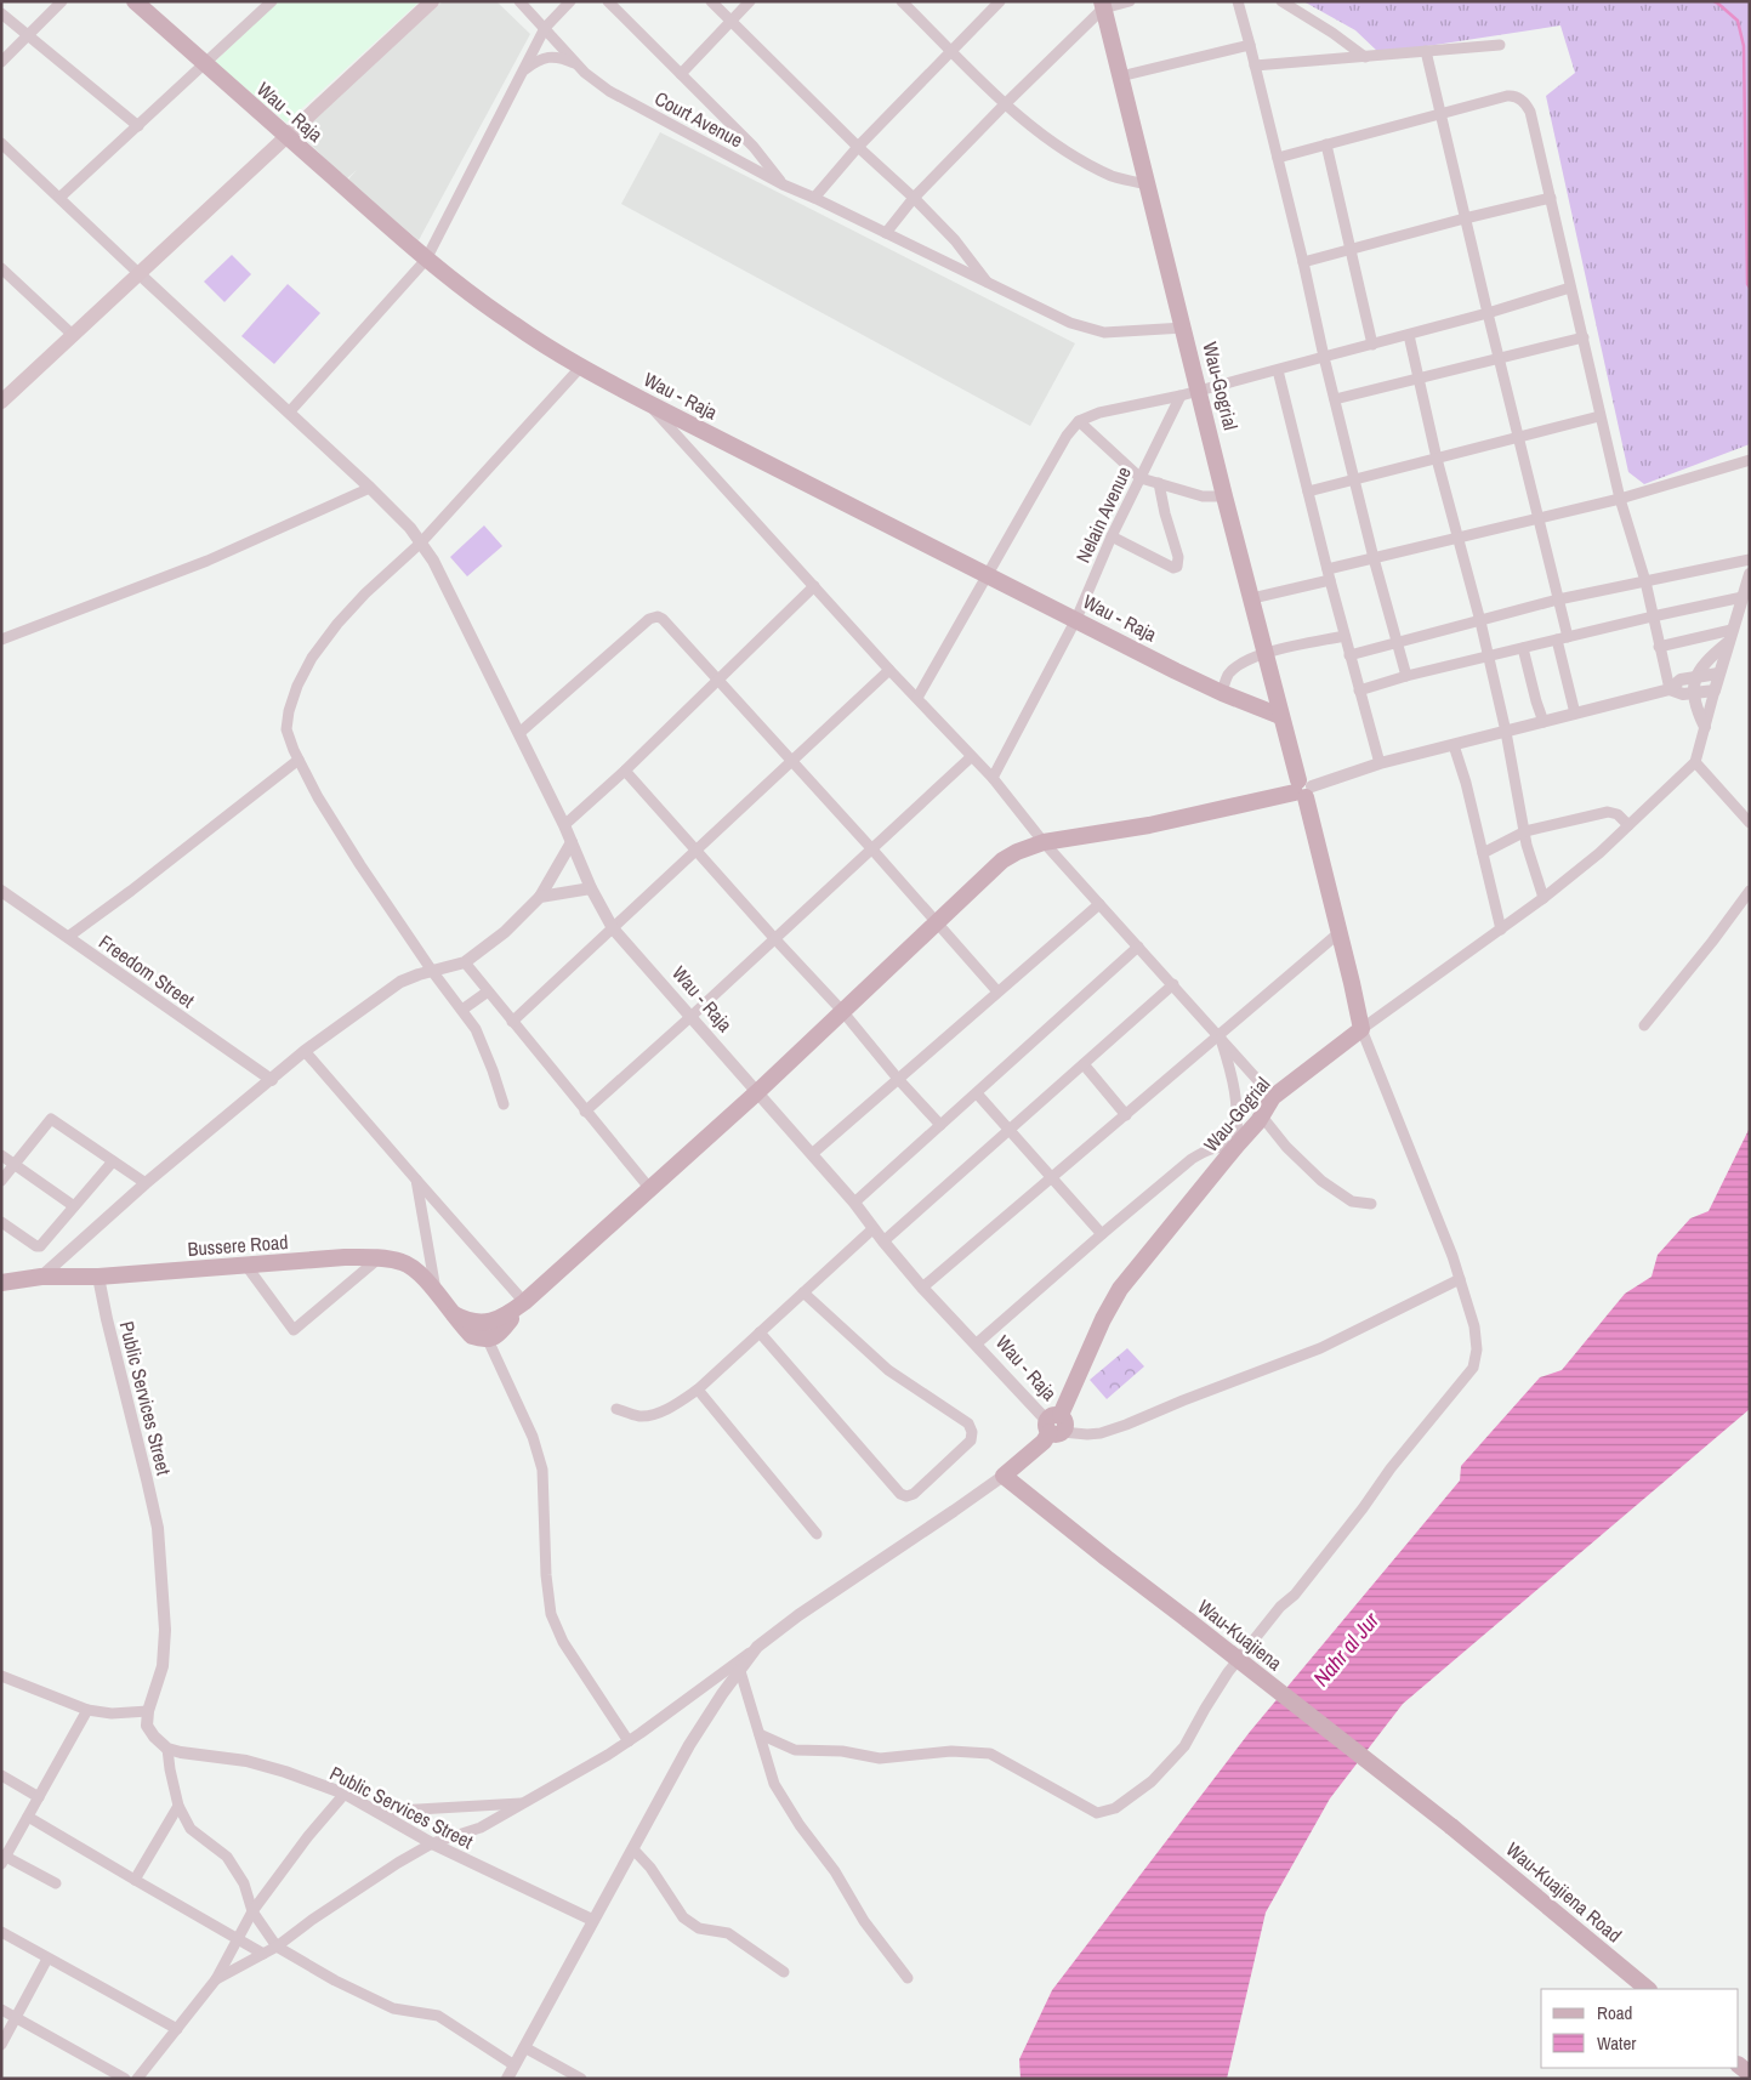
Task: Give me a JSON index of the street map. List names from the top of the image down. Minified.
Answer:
{"streets":{"main road":["Wau - Raja","Wau-Gogrial","Bussere Road","Wau-Kuajiena","Wau-Kuajiena Road"],"street":["Court Avenue","Nelain Avenue","Freedom Street","Public Services Street"]},"crossings":[["Wau - Raja","Wau-Gogrial"],["Wau - Raja","Nelain Avenue"],["Court Avenue","Wau-Gogrial"],["Wau-Gogrial","Wau-Kuajiena"],["Bussere Road","Public Services Street"],["Wau-Kuajiena","Wau-Kuajiena Road"]],"water":["Nahr al Jur"],"legend":["Road","Water"]}
